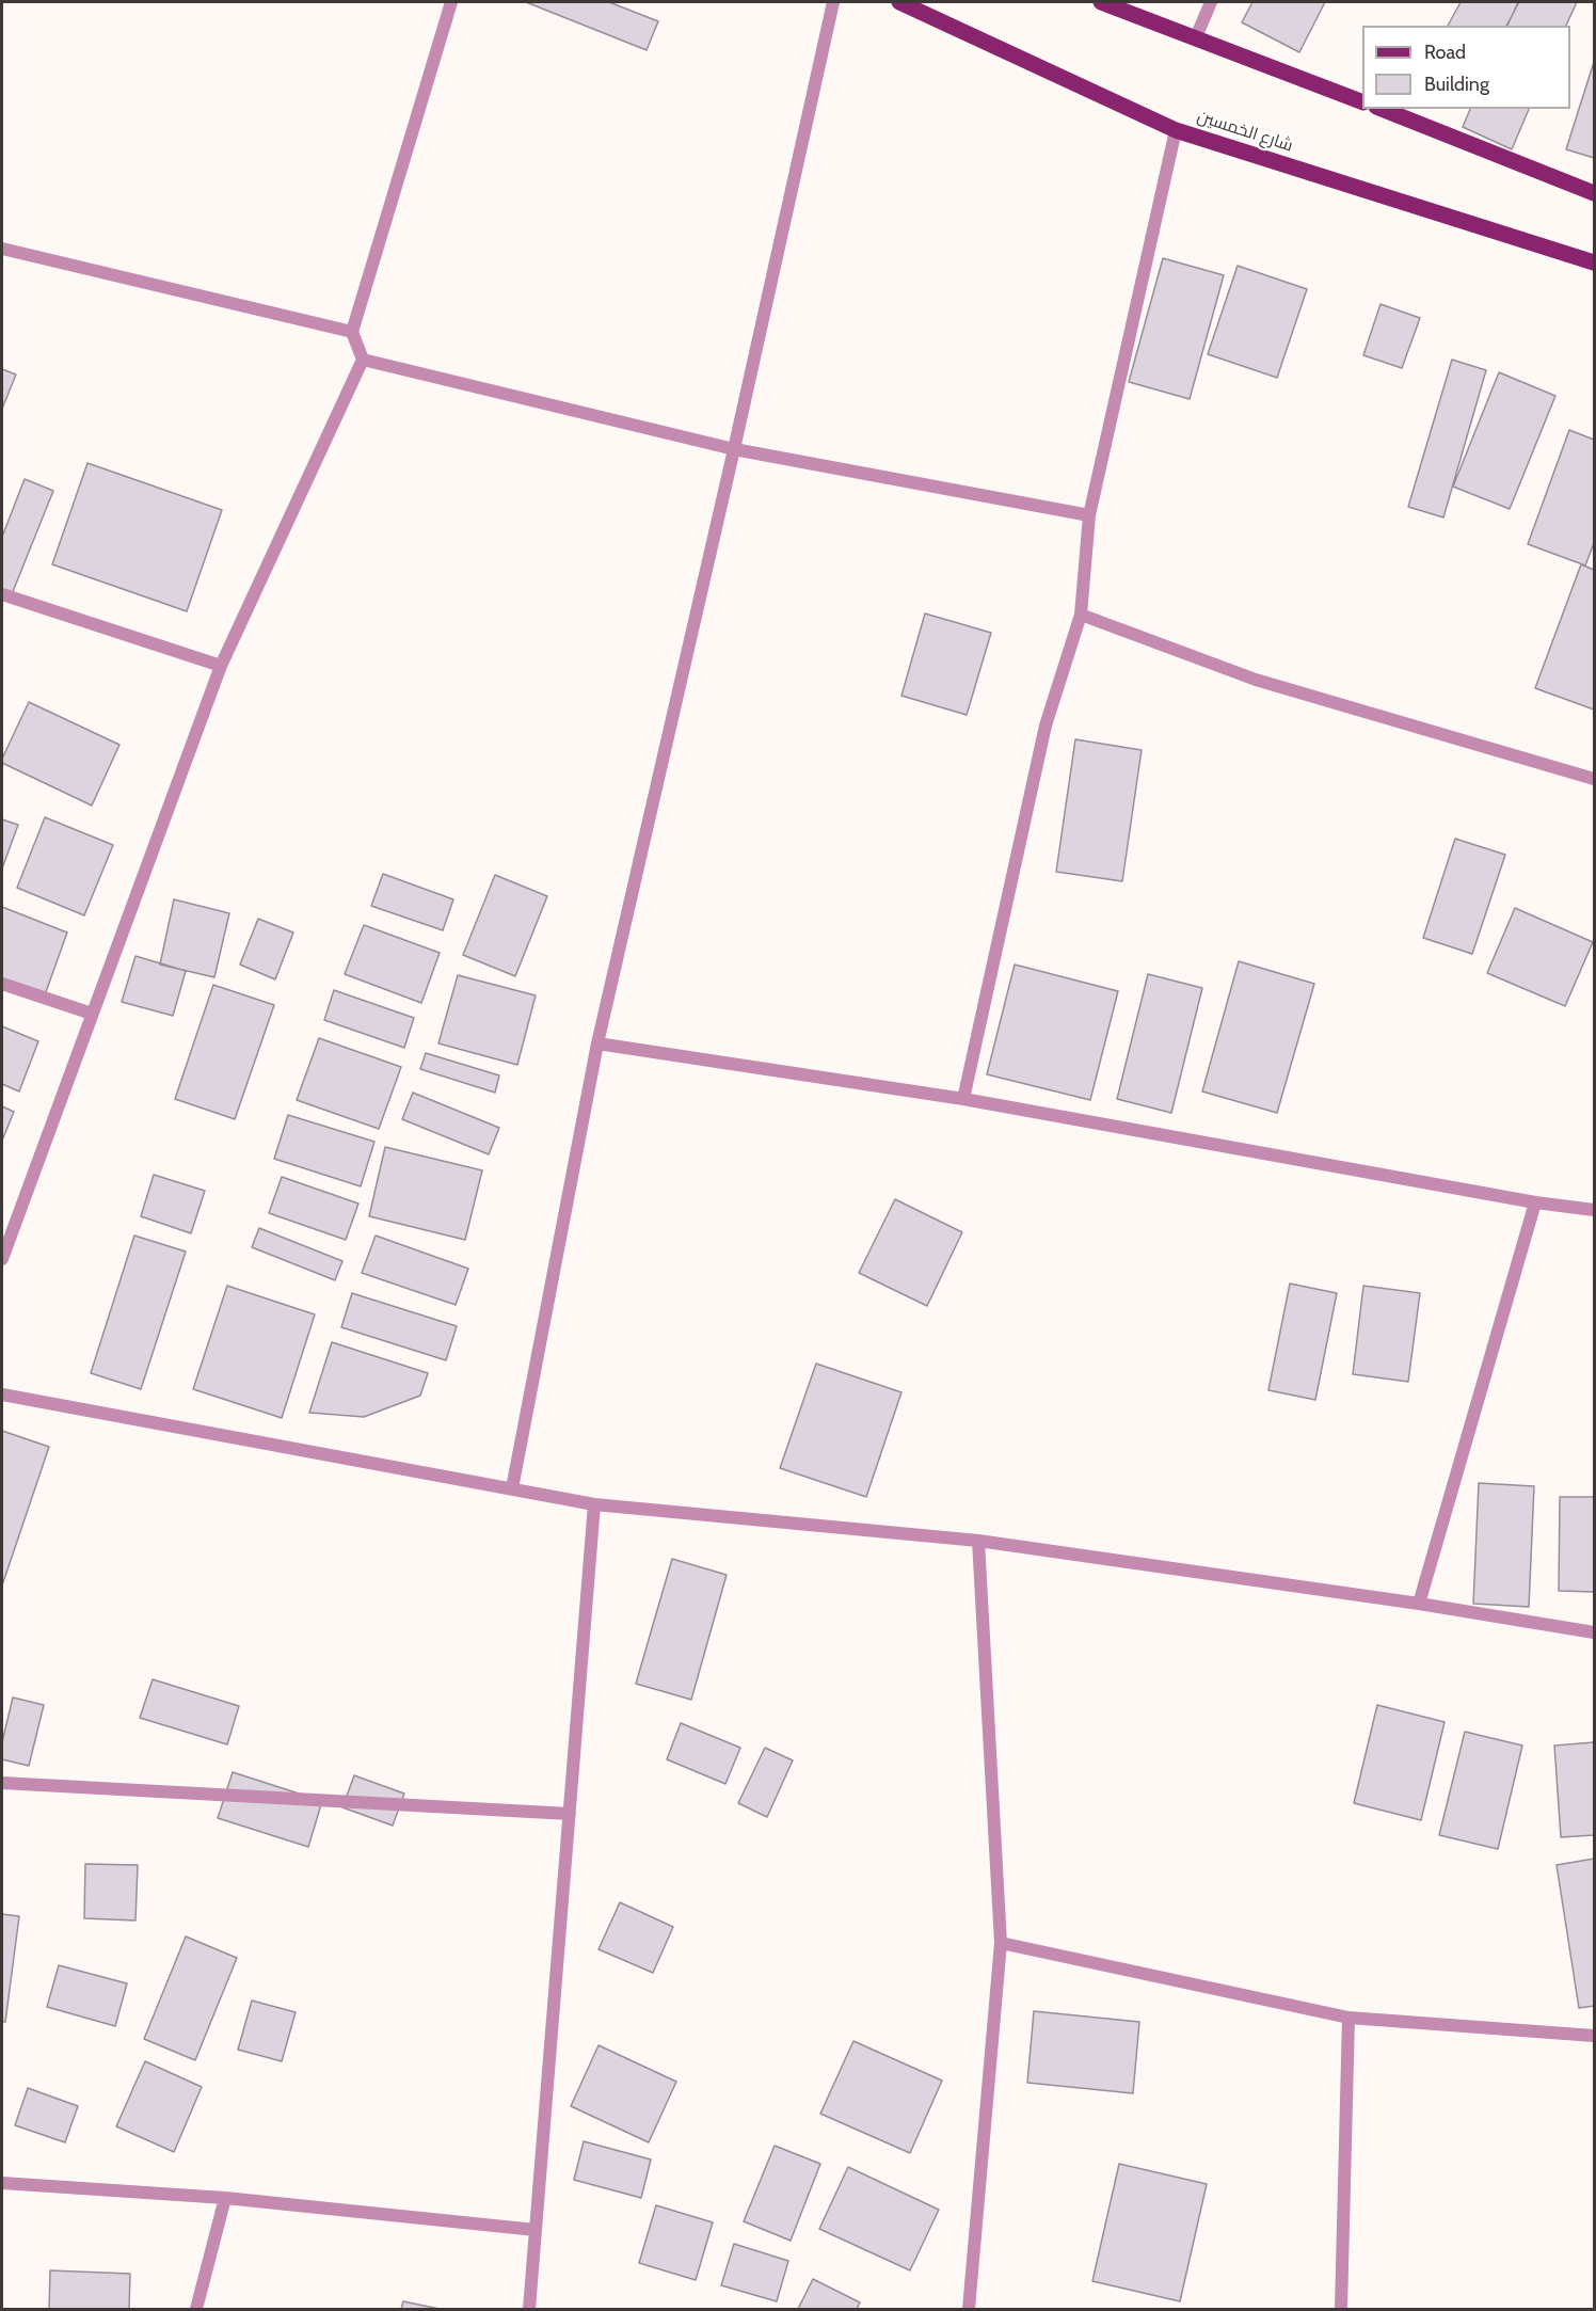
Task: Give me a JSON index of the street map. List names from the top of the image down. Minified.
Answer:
{"streets":{"main road":["شارع الخمسين"]},"legend":["Road","Building"]}
